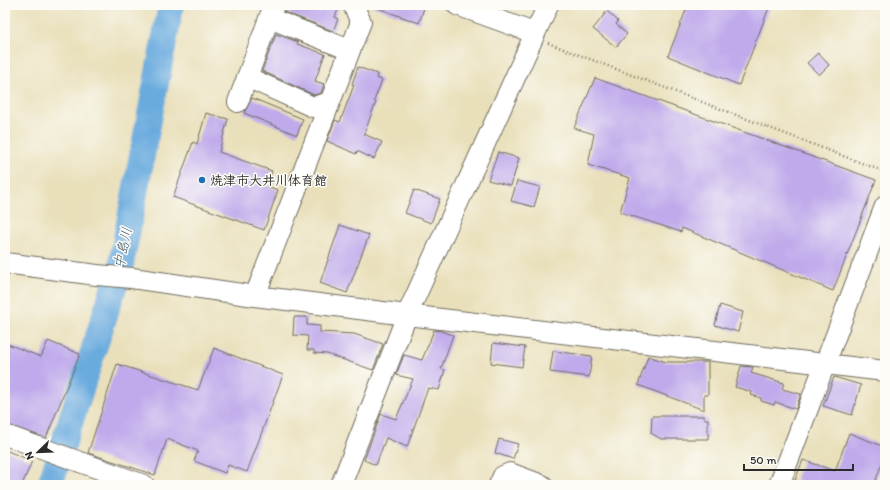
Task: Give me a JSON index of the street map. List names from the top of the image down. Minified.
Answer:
{"water":["中島川"],"places":["焼津市大井川体育館"],"scale_bar":"50 m","north":"bottom left"}
